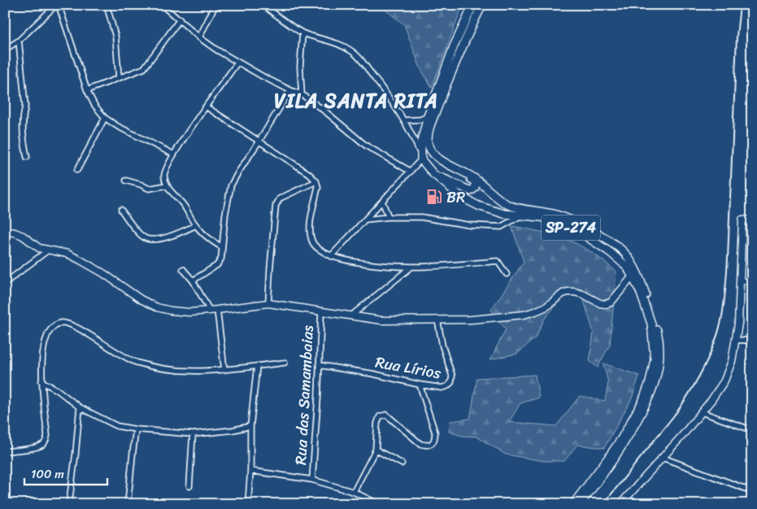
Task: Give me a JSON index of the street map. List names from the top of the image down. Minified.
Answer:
{"streets":{"main road":["SP-274"],"street":["Rua Lírios","Rua das Samambaias"]},"crossings":[["Rua Lírios","Rua das Samambaias"]],"districts":["VILA SANTA RITA"],"places":{"fuel station":["BR"]},"scale_bar":"100 m"}
